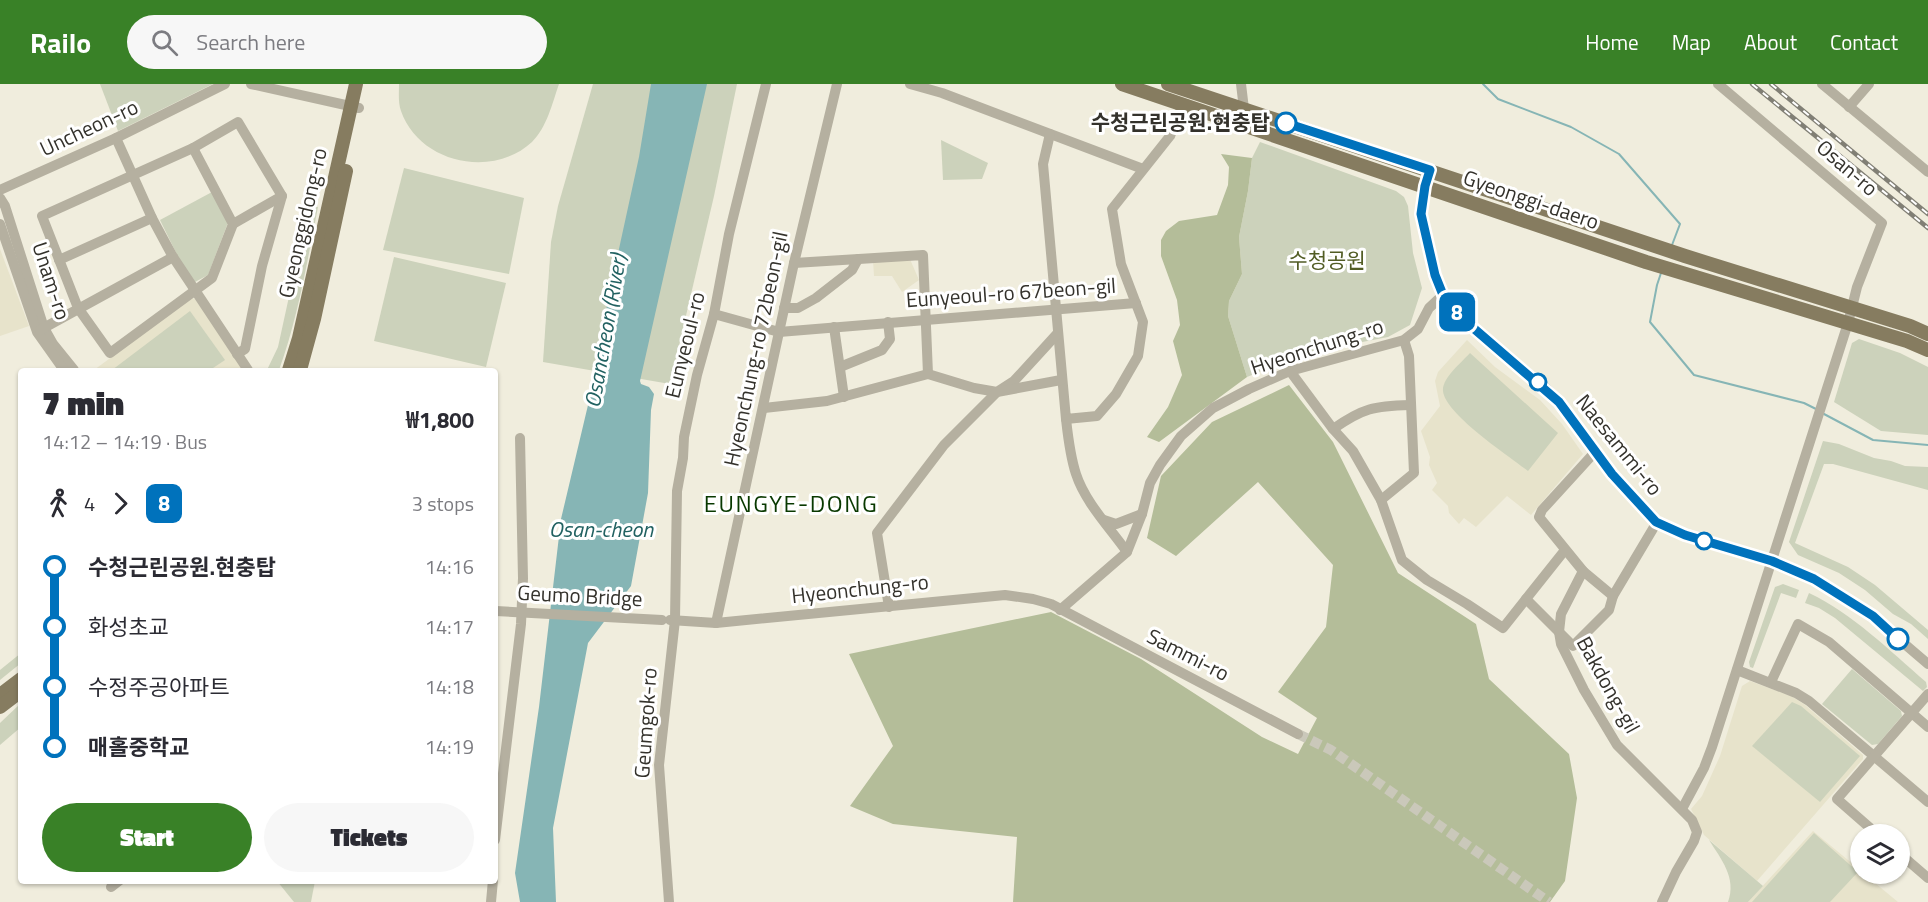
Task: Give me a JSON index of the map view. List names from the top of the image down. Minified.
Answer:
{"streets":{"main road":["Gyeonggi-daero","Gyeonggidong-ro"],"street":["Uncheon-ro","Osan-ro","Unam-ro","Eunyeoul-ro 67beon-gil","Eunyeoul-ro","Hyeonchung-ro","Hyeonchung-ro 72beon-gil","Naesammi-ro","Geumo Bridge","Sammi-ro","Bakdong-gil","Geumgok-ro"]},"crossings":[["Osan-ro","Gyeonggi-daero"],["Gyeonggi-daero","Naesammi-ro"],["Eunyeoul-ro 67beon-gil","Eunyeoul-ro"],["Eunyeoul-ro 67beon-gil","Hyeonchung-ro 72beon-gil"],["Eunyeoul-ro","Hyeonchung-ro"],["Eunyeoul-ro","Geumgok-ro"],["Hyeonchung-ro","Hyeonchung-ro 72beon-gil"],["Hyeonchung-ro","Naesammi-ro"],["Hyeonchung-ro","Geumo Bridge"],["Hyeonchung-ro","Sammi-ro"],["Hyeonchung-ro","Geumgok-ro"]],"districts":["EUNGYE-DONG"],"water":["Osancheon (River)","Osan-cheon"],"parks":["수청공원"],"places":["수청근린공원.현충탑"],"lines":["bus line 8"],"page":{"header":"Railo","search":"Search here","nav":["Home","Map","About","Contact"],"on_map":"8","heading":["7 min","14:12 – 14:19 · Bus","₩1,800"],"legs":["4","8","3 stops"],"list":[{"name":"수청근린공원.현충탑","value":"14:16"},{"name":"화성초교","value":"14:17"},{"name":"수정주공아파트","value":"14:18"},{"name":"매홀중학교","value":"14:19"}],"buttons":["Start","Tickets"]}}
